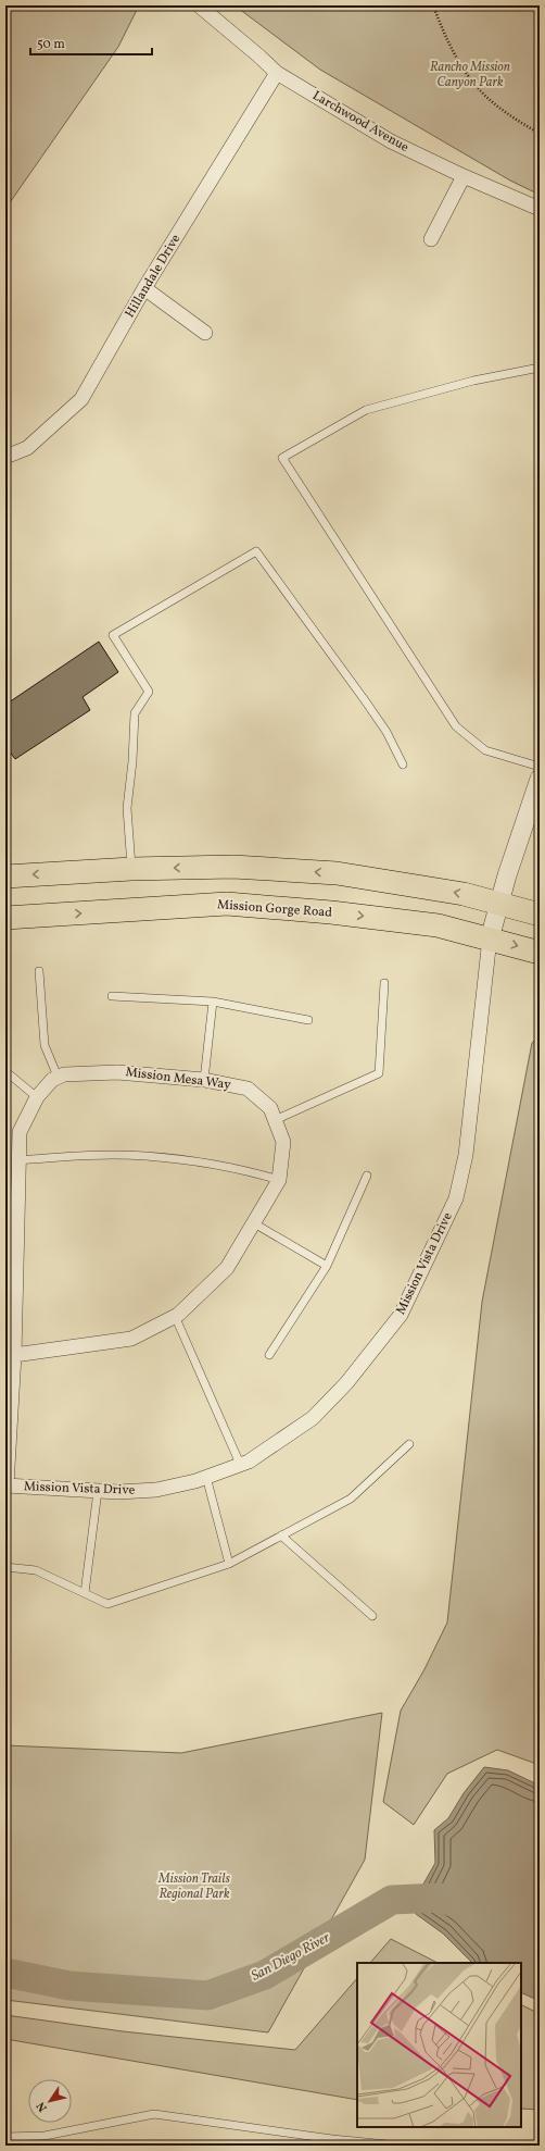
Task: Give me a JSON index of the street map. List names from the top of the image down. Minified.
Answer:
{"streets":{"main road":["Mission Gorge Road"],"street":["Larchwood Avenue","Hillandale Drive","Mission Mesa Way","Mission Vista Drive"]},"crossings":[["Larchwood Avenue","Hillandale Drive"],["Mission Gorge Road","Mission Vista Drive"]],"water":["San Diego River"],"parks":["Rancho Mission Canyon Park","Mission Trails Regional Park"],"scale_bar":"50 m","north":"bottom left"}
